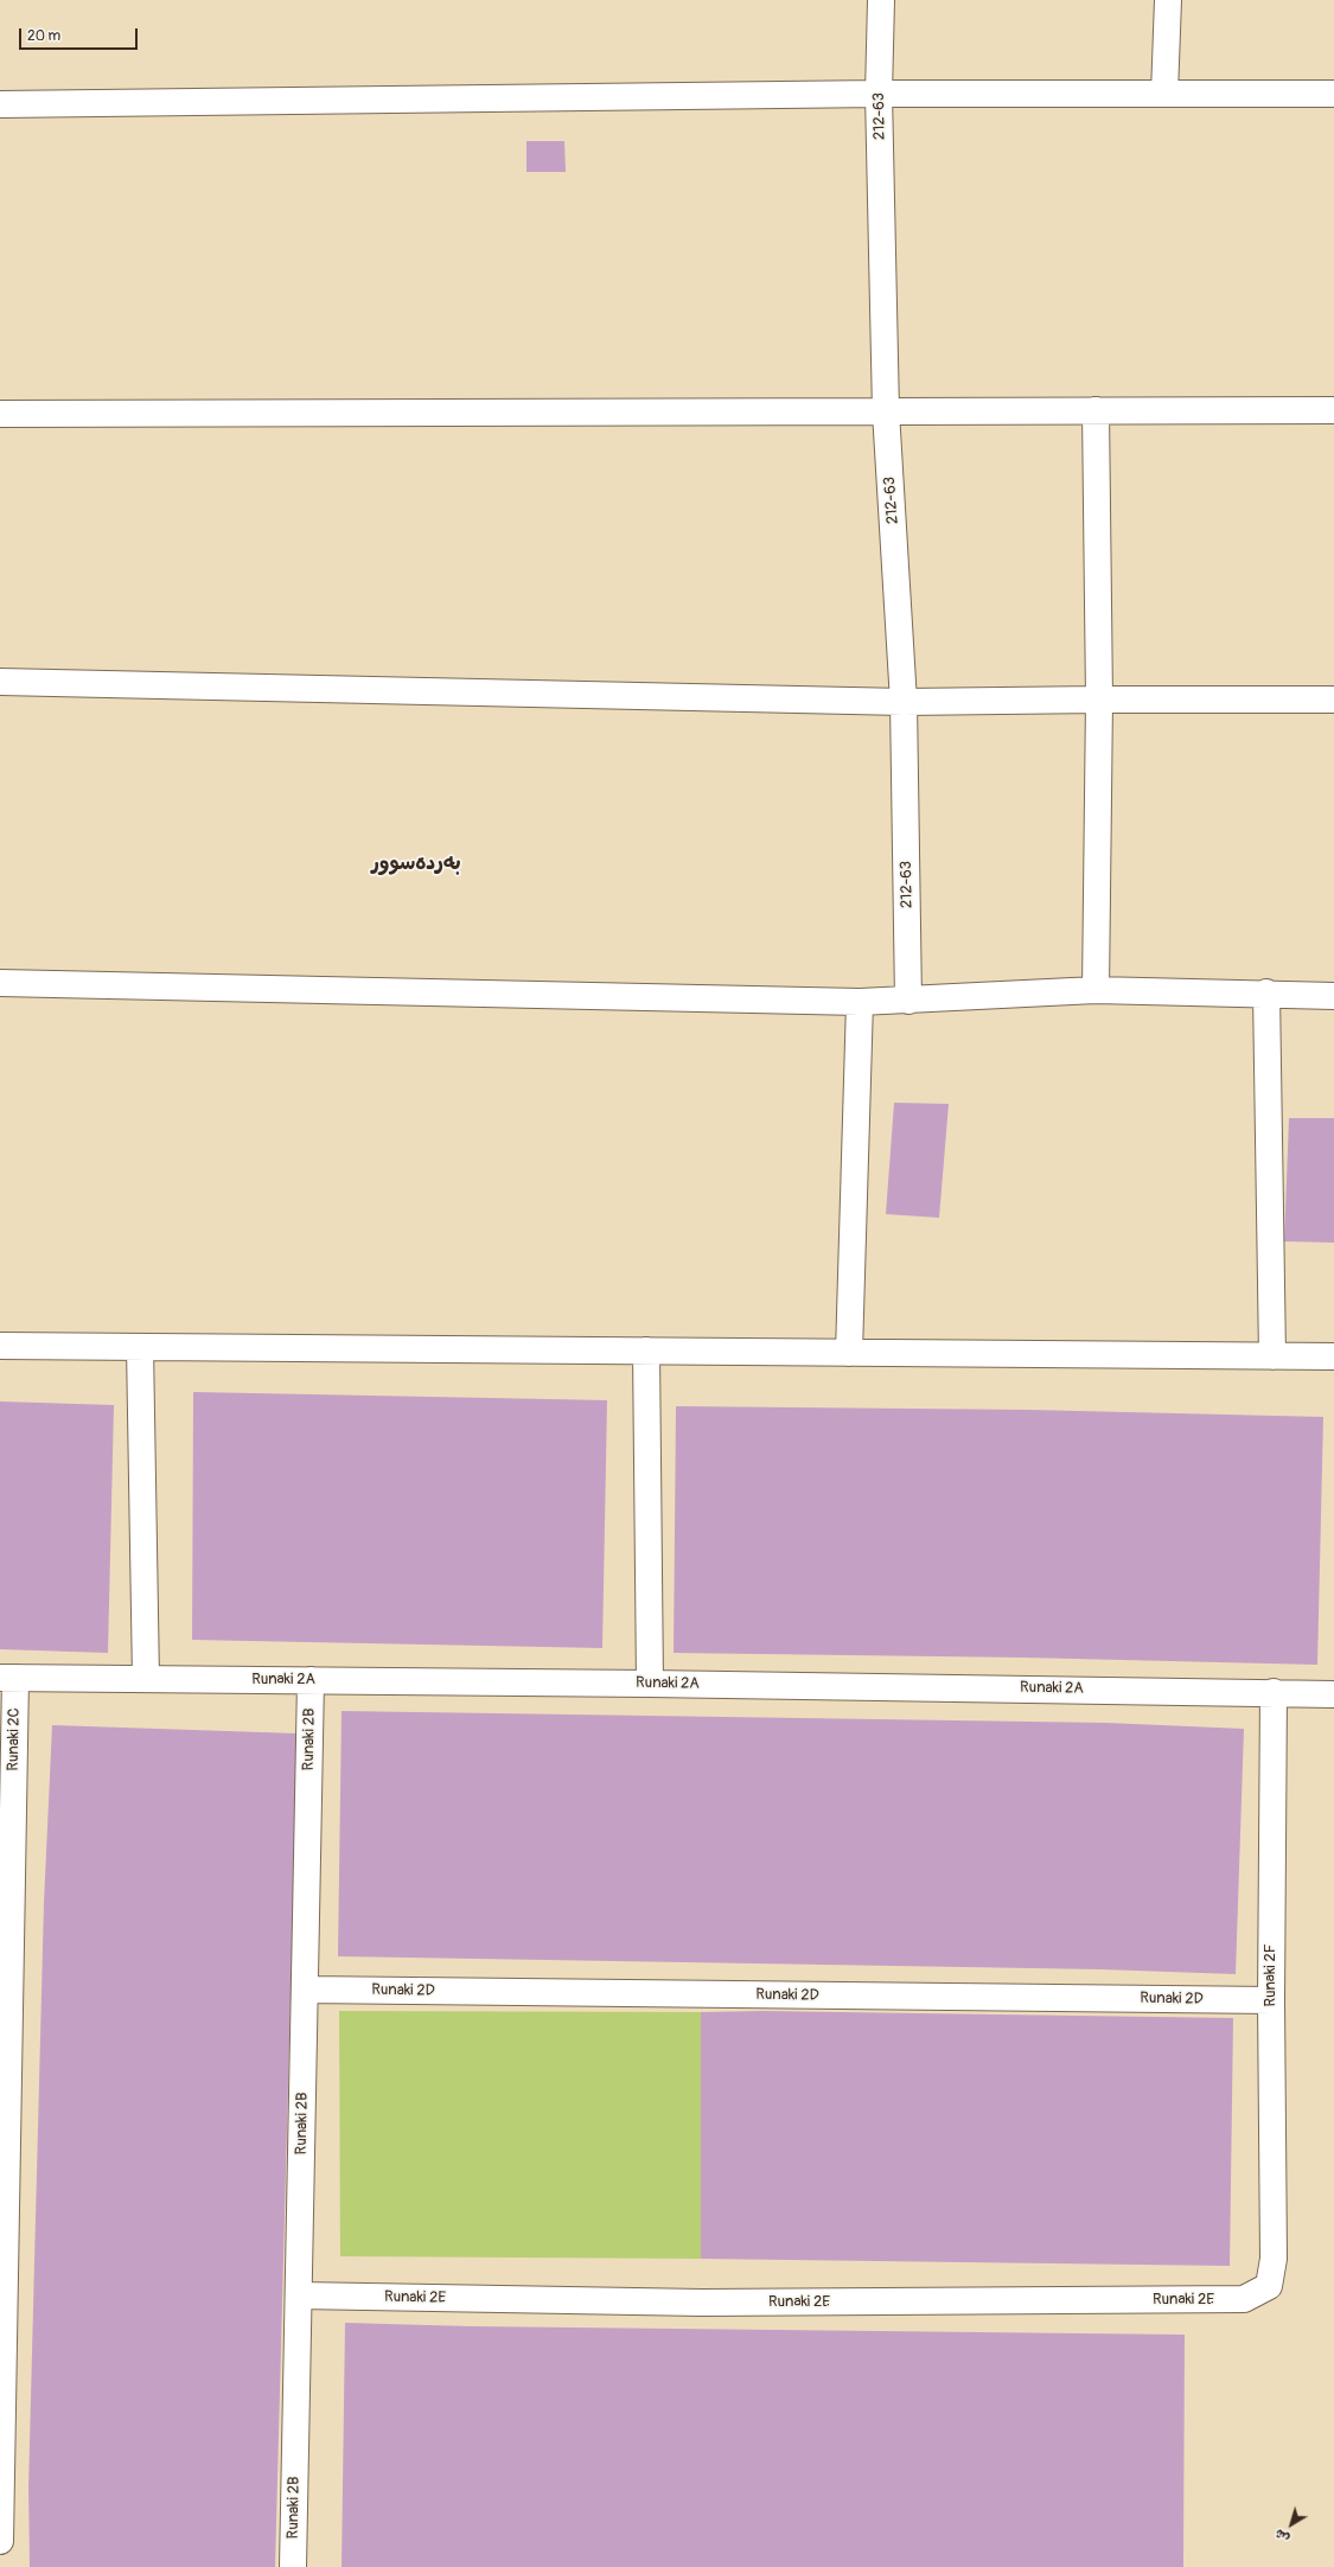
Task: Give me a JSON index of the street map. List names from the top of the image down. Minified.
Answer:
{"streets":{"street":["212-63","Runaki 2A","Runaki 2C","Runaki 2B","Runaki 2F","Runaki 2D","Runaki 2E"]},"crossings":[["Runaki 2A","Runaki 2C"],["Runaki 2A","Runaki 2B"],["Runaki 2A","Runaki 2F"],["Runaki 2B","Runaki 2D"],["Runaki 2B","Runaki 2E"],["Runaki 2F","Runaki 2D"],["Runaki 2F","Runaki 2E"]],"districts":["بەردەسوور"],"scale_bar":"20 m","north":"bottom left"}
